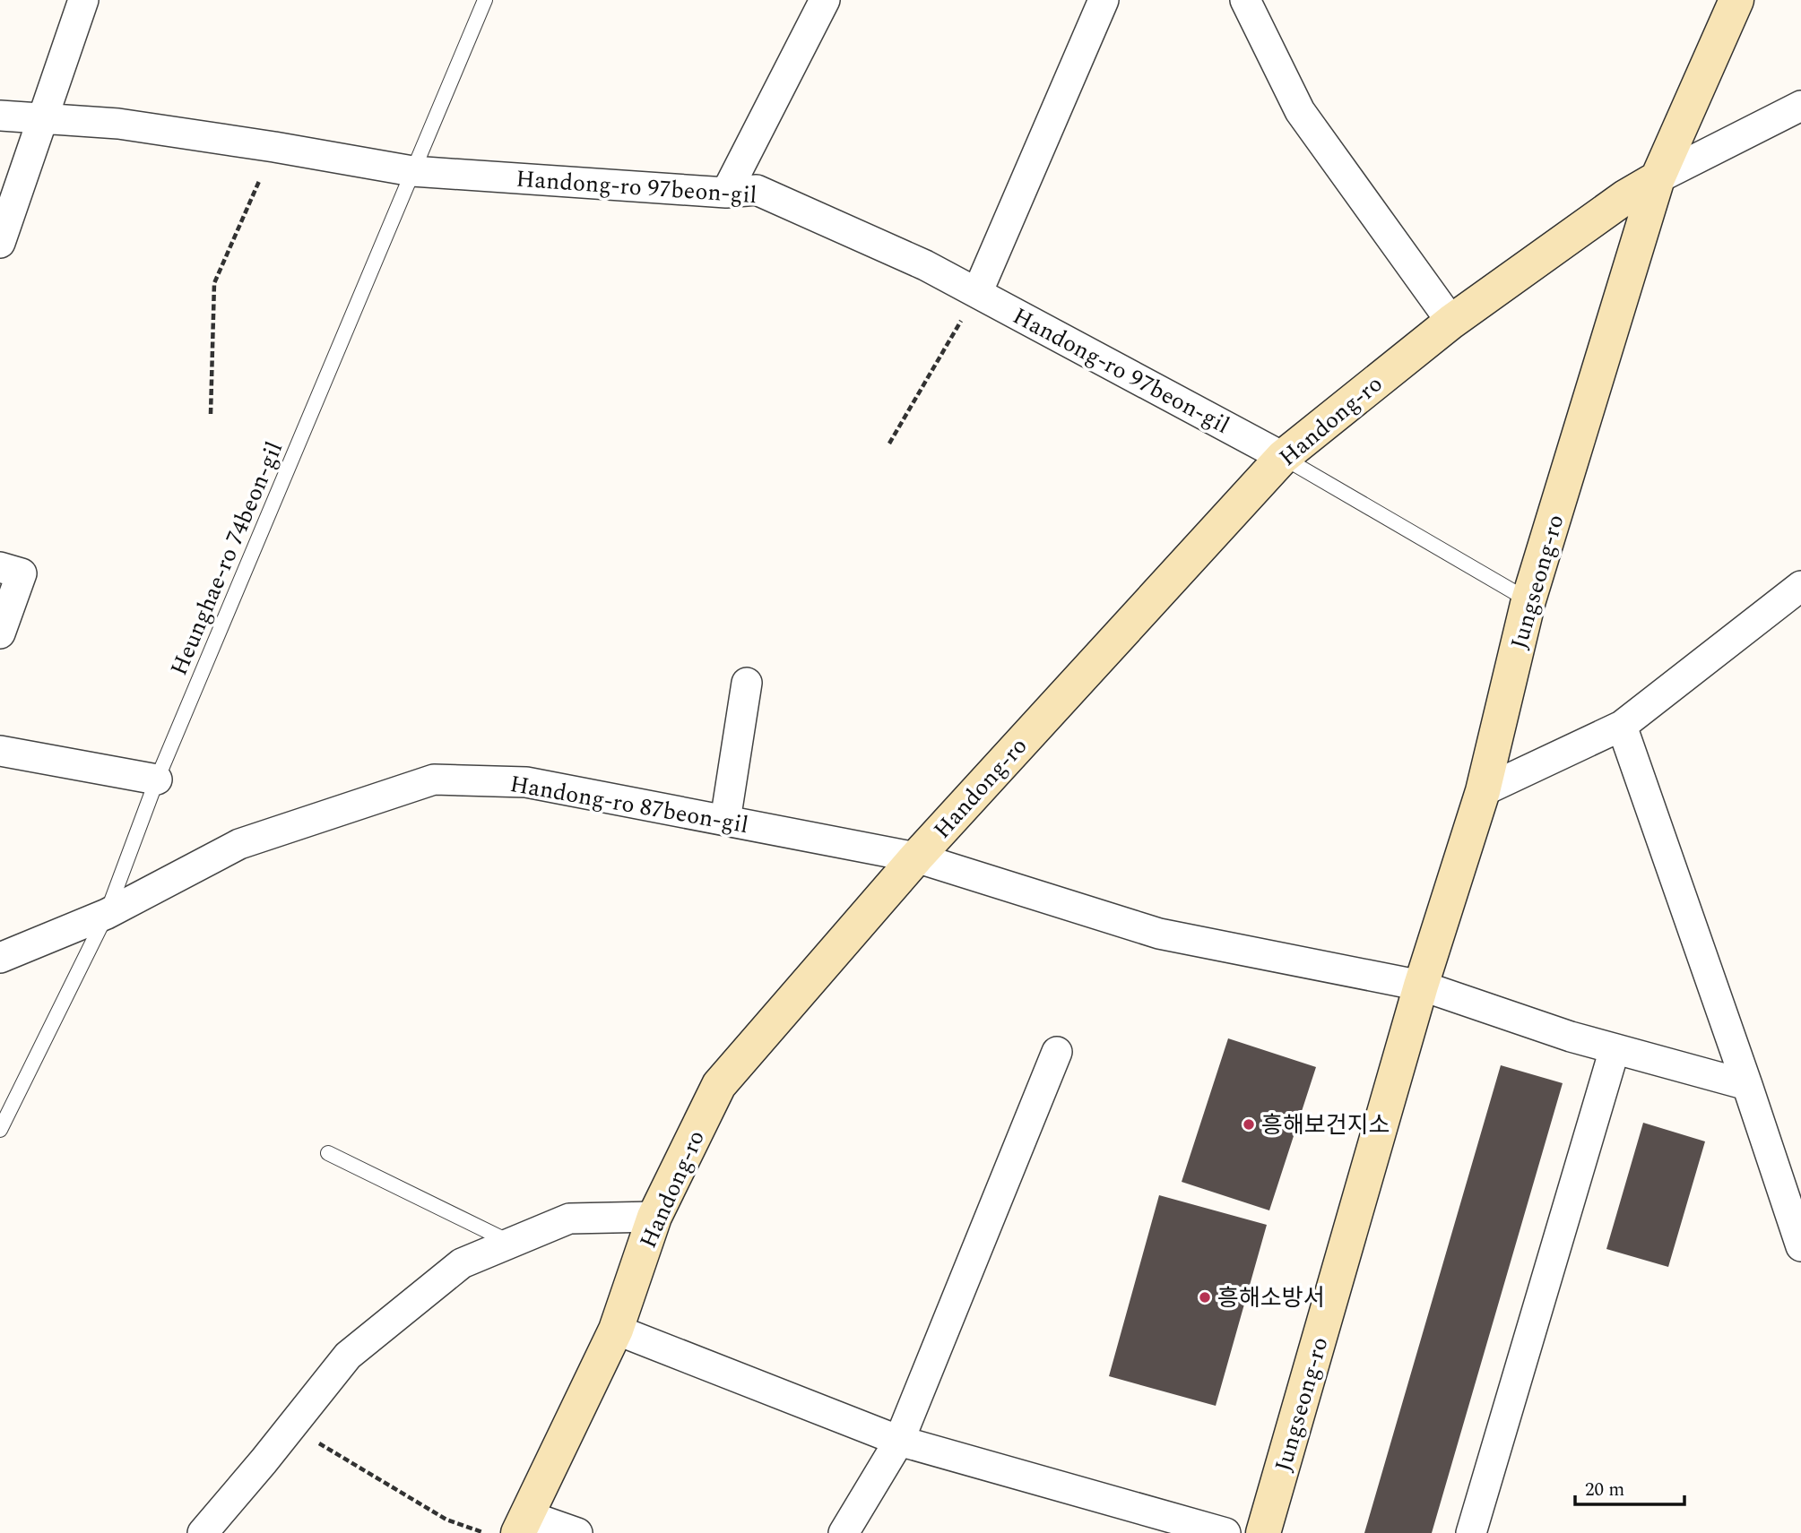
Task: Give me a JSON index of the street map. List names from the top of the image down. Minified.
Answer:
{"streets":{"street":["Handong-ro 97beon-gil","Handong-ro","Jungseong-ro","Handong-ro 87beon-gil"],"lane":["Heunghae-ro 74beon-gil"]},"crossings":[["Handong-ro 97beon-gil","Handong-ro"],["Handong-ro 97beon-gil","Heunghae-ro 74beon-gil"],["Handong-ro","Jungseong-ro"],["Handong-ro","Handong-ro 87beon-gil"],["Heunghae-ro 74beon-gil","Handong-ro 87beon-gil"]],"places":["흥해보건지소","흥해소방서"],"scale_bar":"20 m"}
